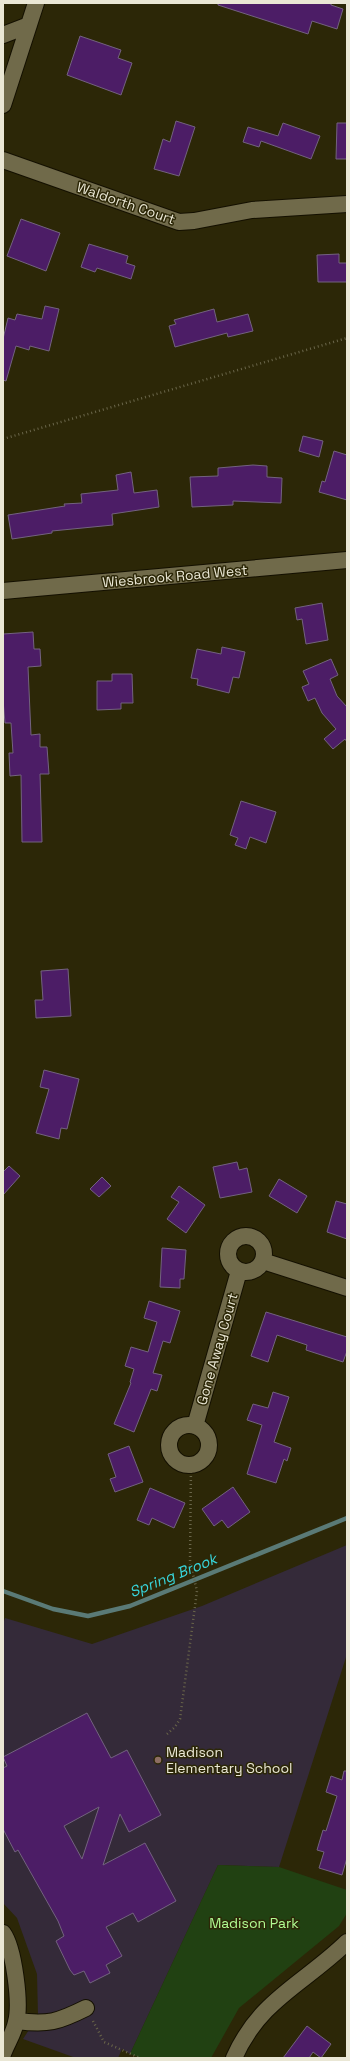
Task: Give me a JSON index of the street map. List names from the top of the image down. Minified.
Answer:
{"streets":{"street":["Waldorth Court","Wiesbrook Road West","Gone Away Court"]},"water":["Spring Brook"],"parks":["Madison Park"],"places":["Madison Elementary School"]}
